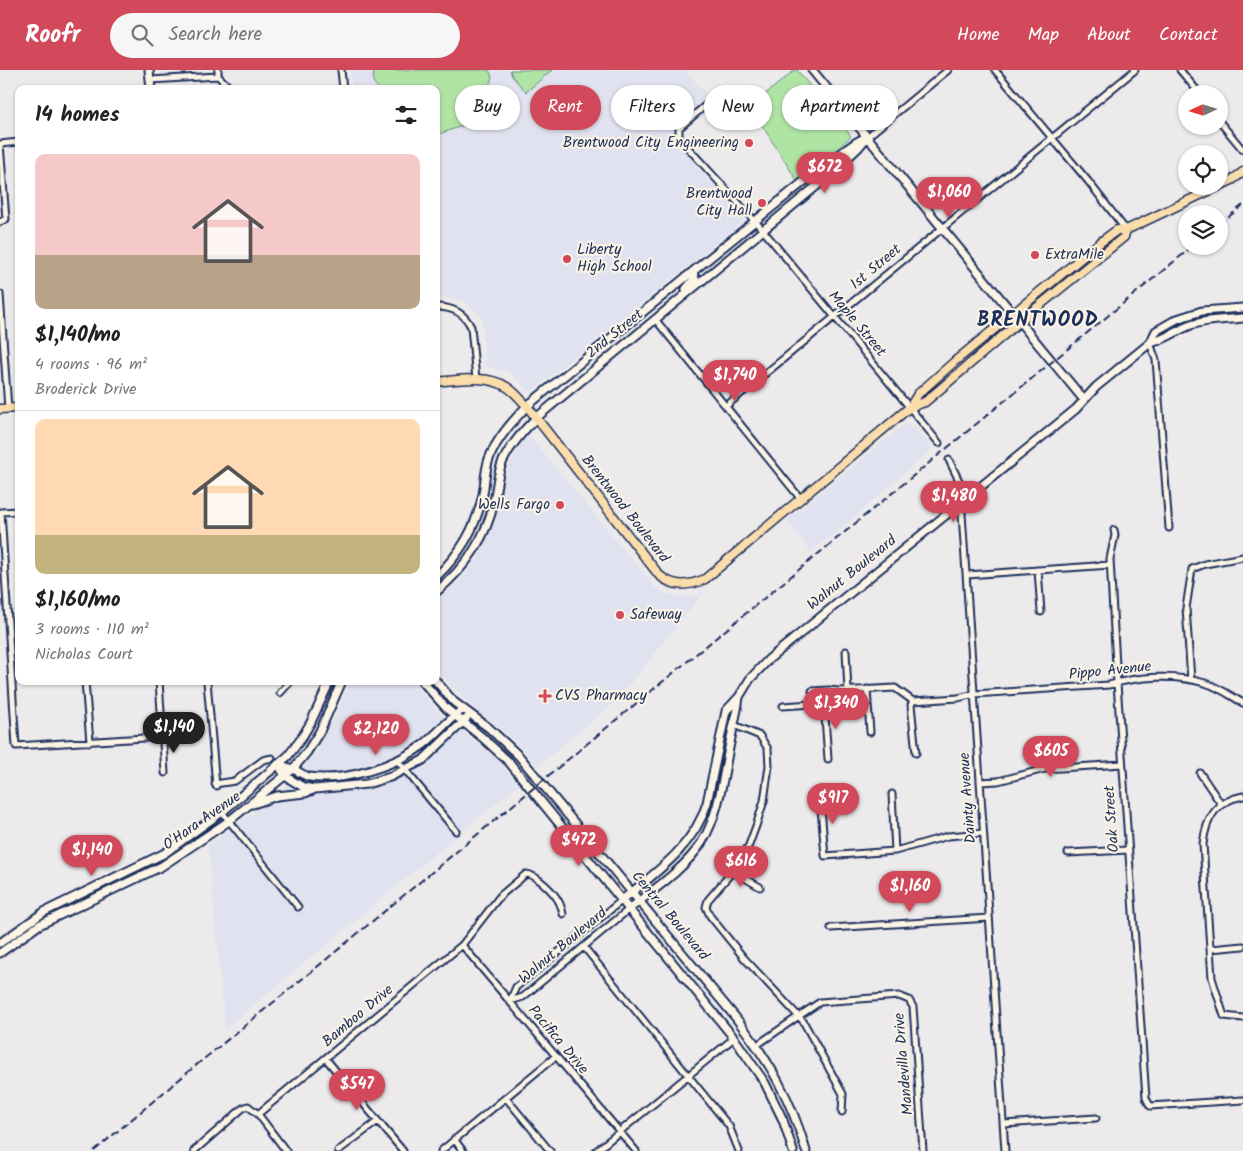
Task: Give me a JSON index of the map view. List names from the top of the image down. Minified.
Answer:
{"streets":{"main road":["Brentwood Boulevard"],"street":["1st Street","Maple Street","2nd Street","Walnut Boulevard","Pippo Avenue","Dainty Avenue","Oak Street","O'Hara Avenue","Central Boulevard","Bamboo Drive","Pacifica Drive","Mandevilla Drive"]},"crossings":[["1st Street","Maple Street"],["Maple Street","2nd Street"],["Maple Street","Brentwood Boulevard"],["2nd Street","Brentwood Boulevard"],["Walnut Boulevard","Dainty Avenue"],["Walnut Boulevard","Central Boulevard"],["Walnut Boulevard","Pacifica Drive"],["Pippo Avenue","Dainty Avenue"],["Pippo Avenue","Oak Street"],["Central Boulevard","Mandevilla Drive"],["Bamboo Drive","Pacifica Drive"]],"districts":["BRENTWOOD"],"places":{"other":["Brentwood City Engineering","Brentwood City Hall","ExtraMile","Liberty High School","Wells Fargo","Safeway"],"health":["CVS Pharmacy"]},"north":"left","page":{"header":"Roofr","search":"Search here","nav":["Home","Map","About","Contact"],"chip":["Buy","Rent","Filters","New","Apartment"],"heading":"14 homes","list":[{"name":"$1,140/mo","note":"4 rooms · 96 m² · Broderick Drive"},{"name":"$1,160/mo","note":"3 rooms · 110 m² · Nicholas Court"}],"price":["$672","$1,060","$1,740","$1,480","$1,340","$1,140","$2,120","$605","$917","$472","$1,140","$616","$1,160","$547"]}}
